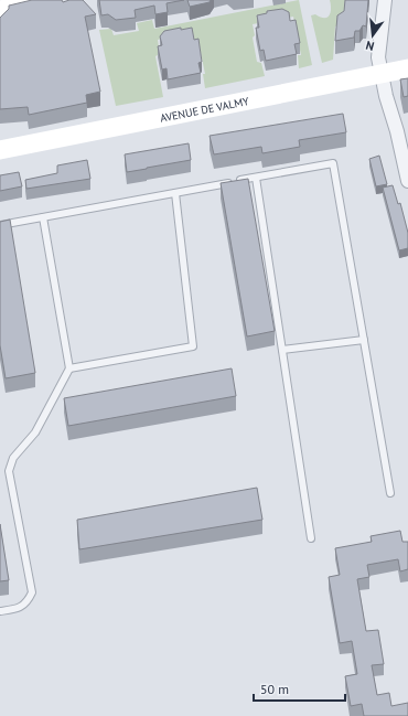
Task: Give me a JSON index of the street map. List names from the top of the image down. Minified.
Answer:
{"streets":{"main road":["AVENUE DE VALMY"]},"scale_bar":"50 m","north":"bottom"}
